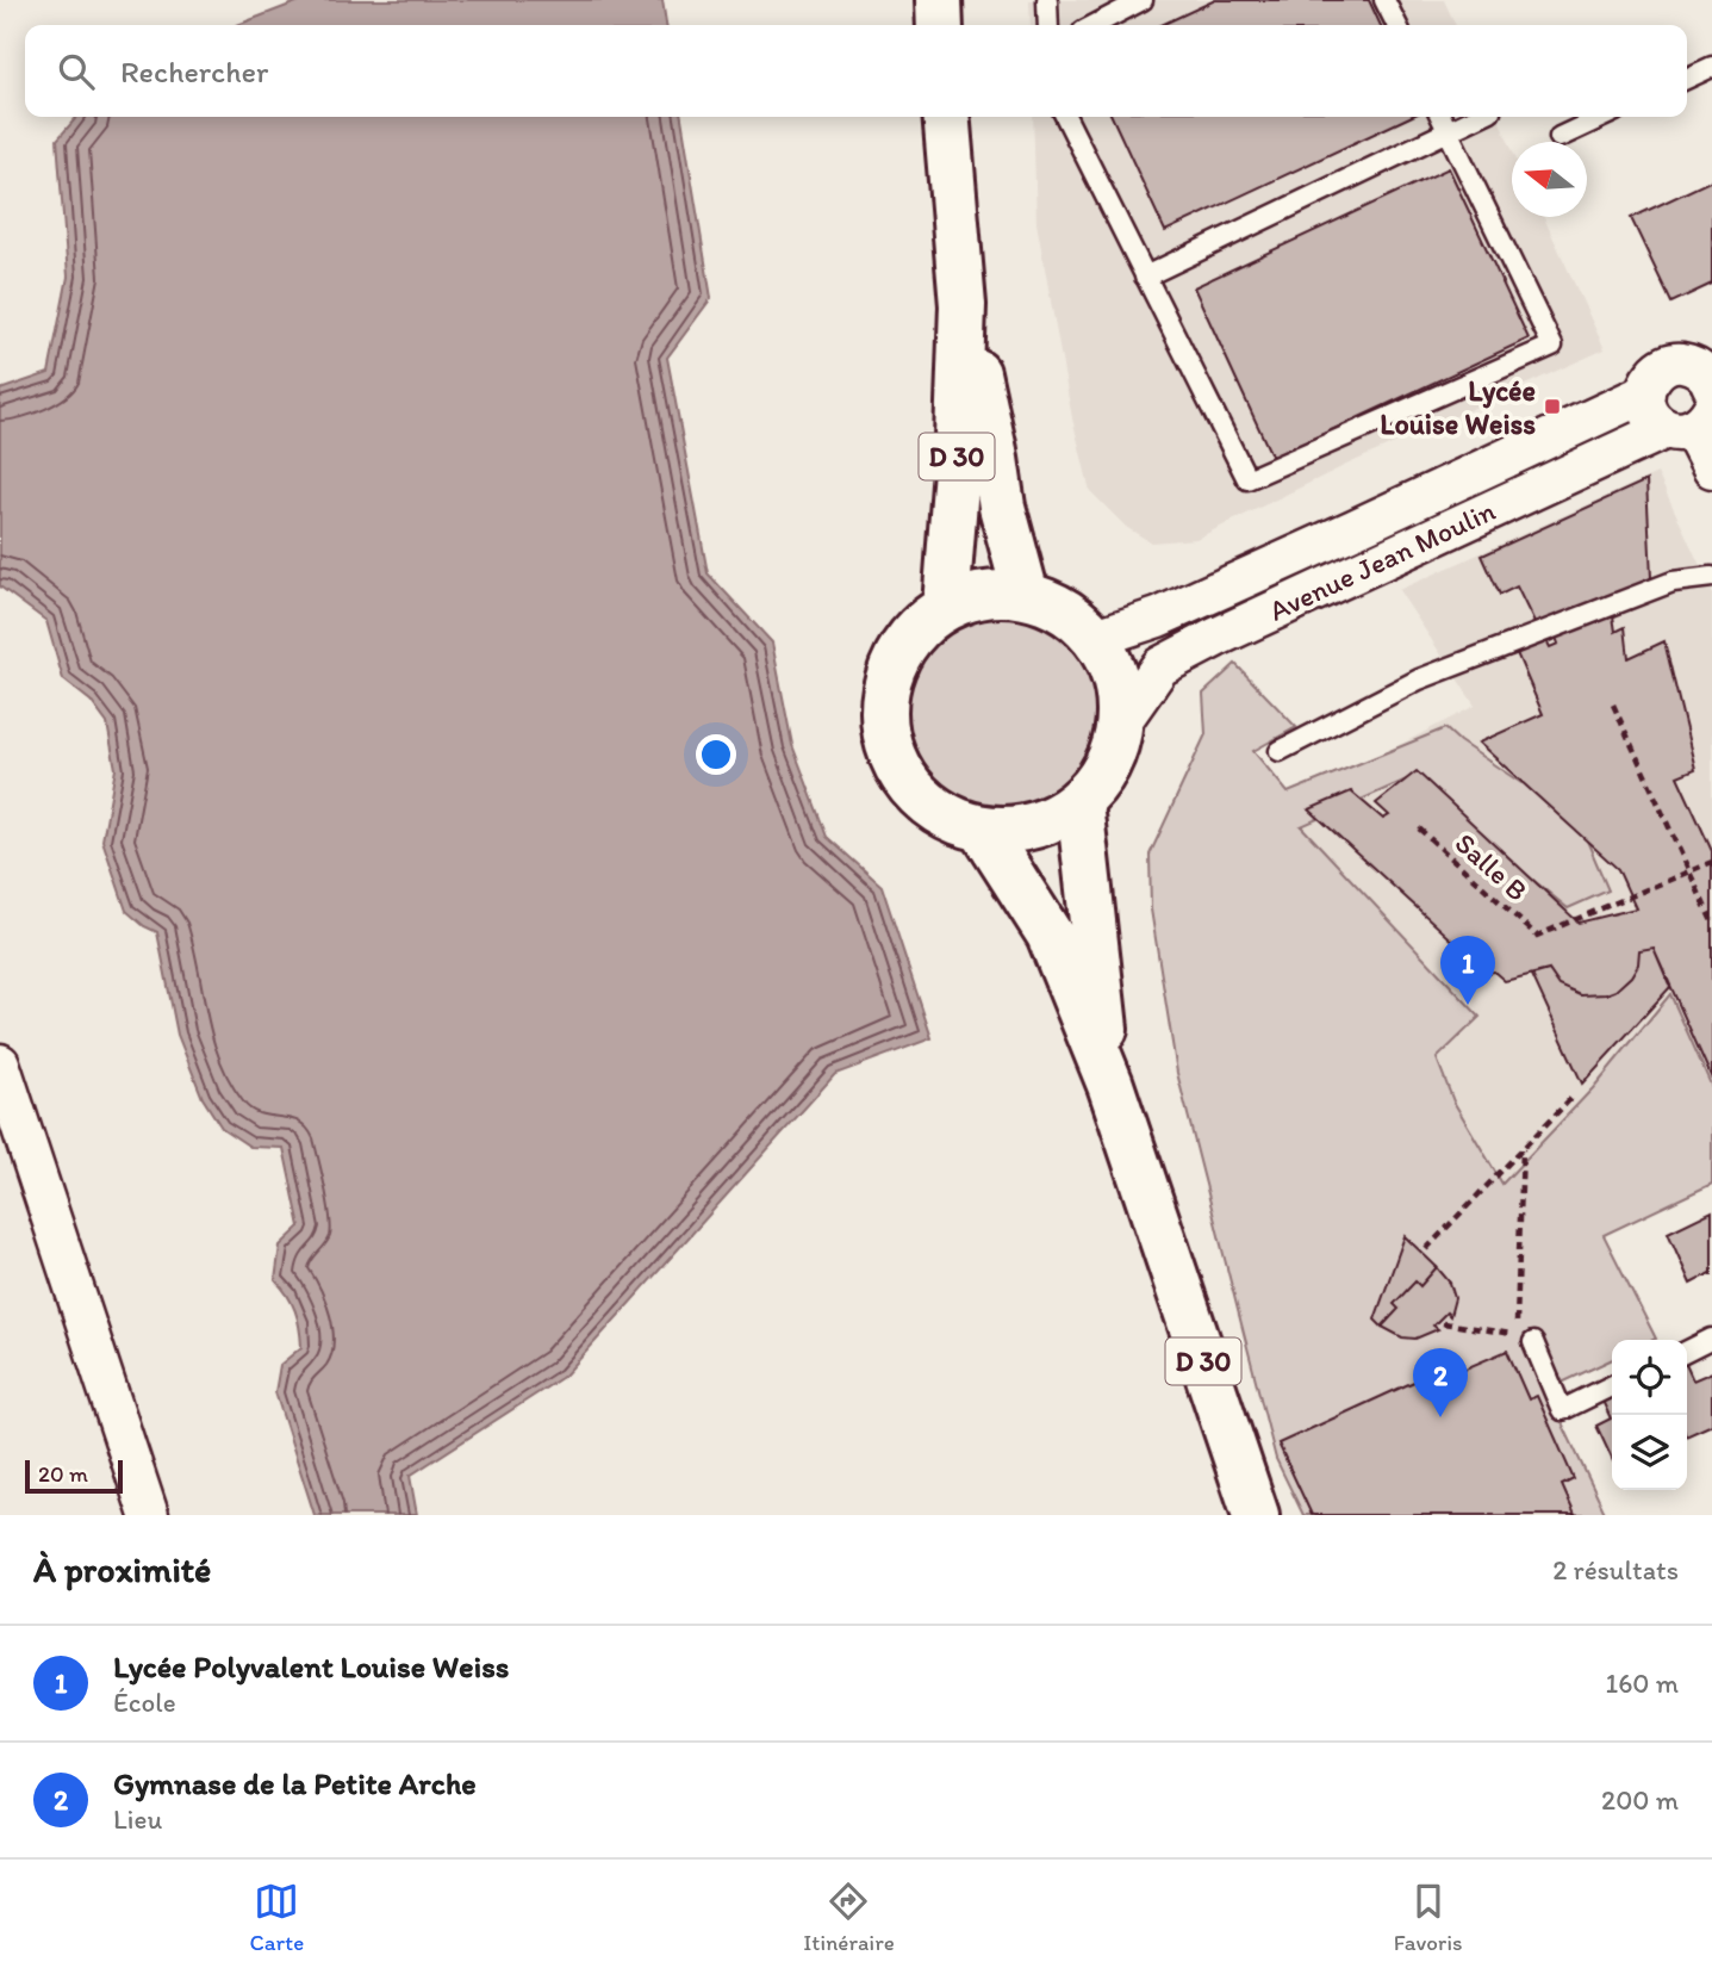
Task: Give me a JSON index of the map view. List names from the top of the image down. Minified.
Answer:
{"streets":{"main road":["D 30"],"street":["Avenue Jean Moulin"],"path":["Salle B"]},"crossings":[["D 30","Avenue Jean Moulin"]],"places":{"transit":["Lycée Louise Weiss"]},"scale_bar":"20 m","north":"left","page":{"search":"Rechercher","pins":["1","2"],"scale":"20 m","heading":["À proximité","2 résultats"],"list":[{"mark":"1","name":"Lycée Polyvalent Louise Weiss","note":"École","value":"160 m"},{"mark":"2","name":"Gymnase de la Petite Arche","note":"Lieu","value":"200 m"}],"nav":["Carte","Itinéraire","Favoris"]}}
